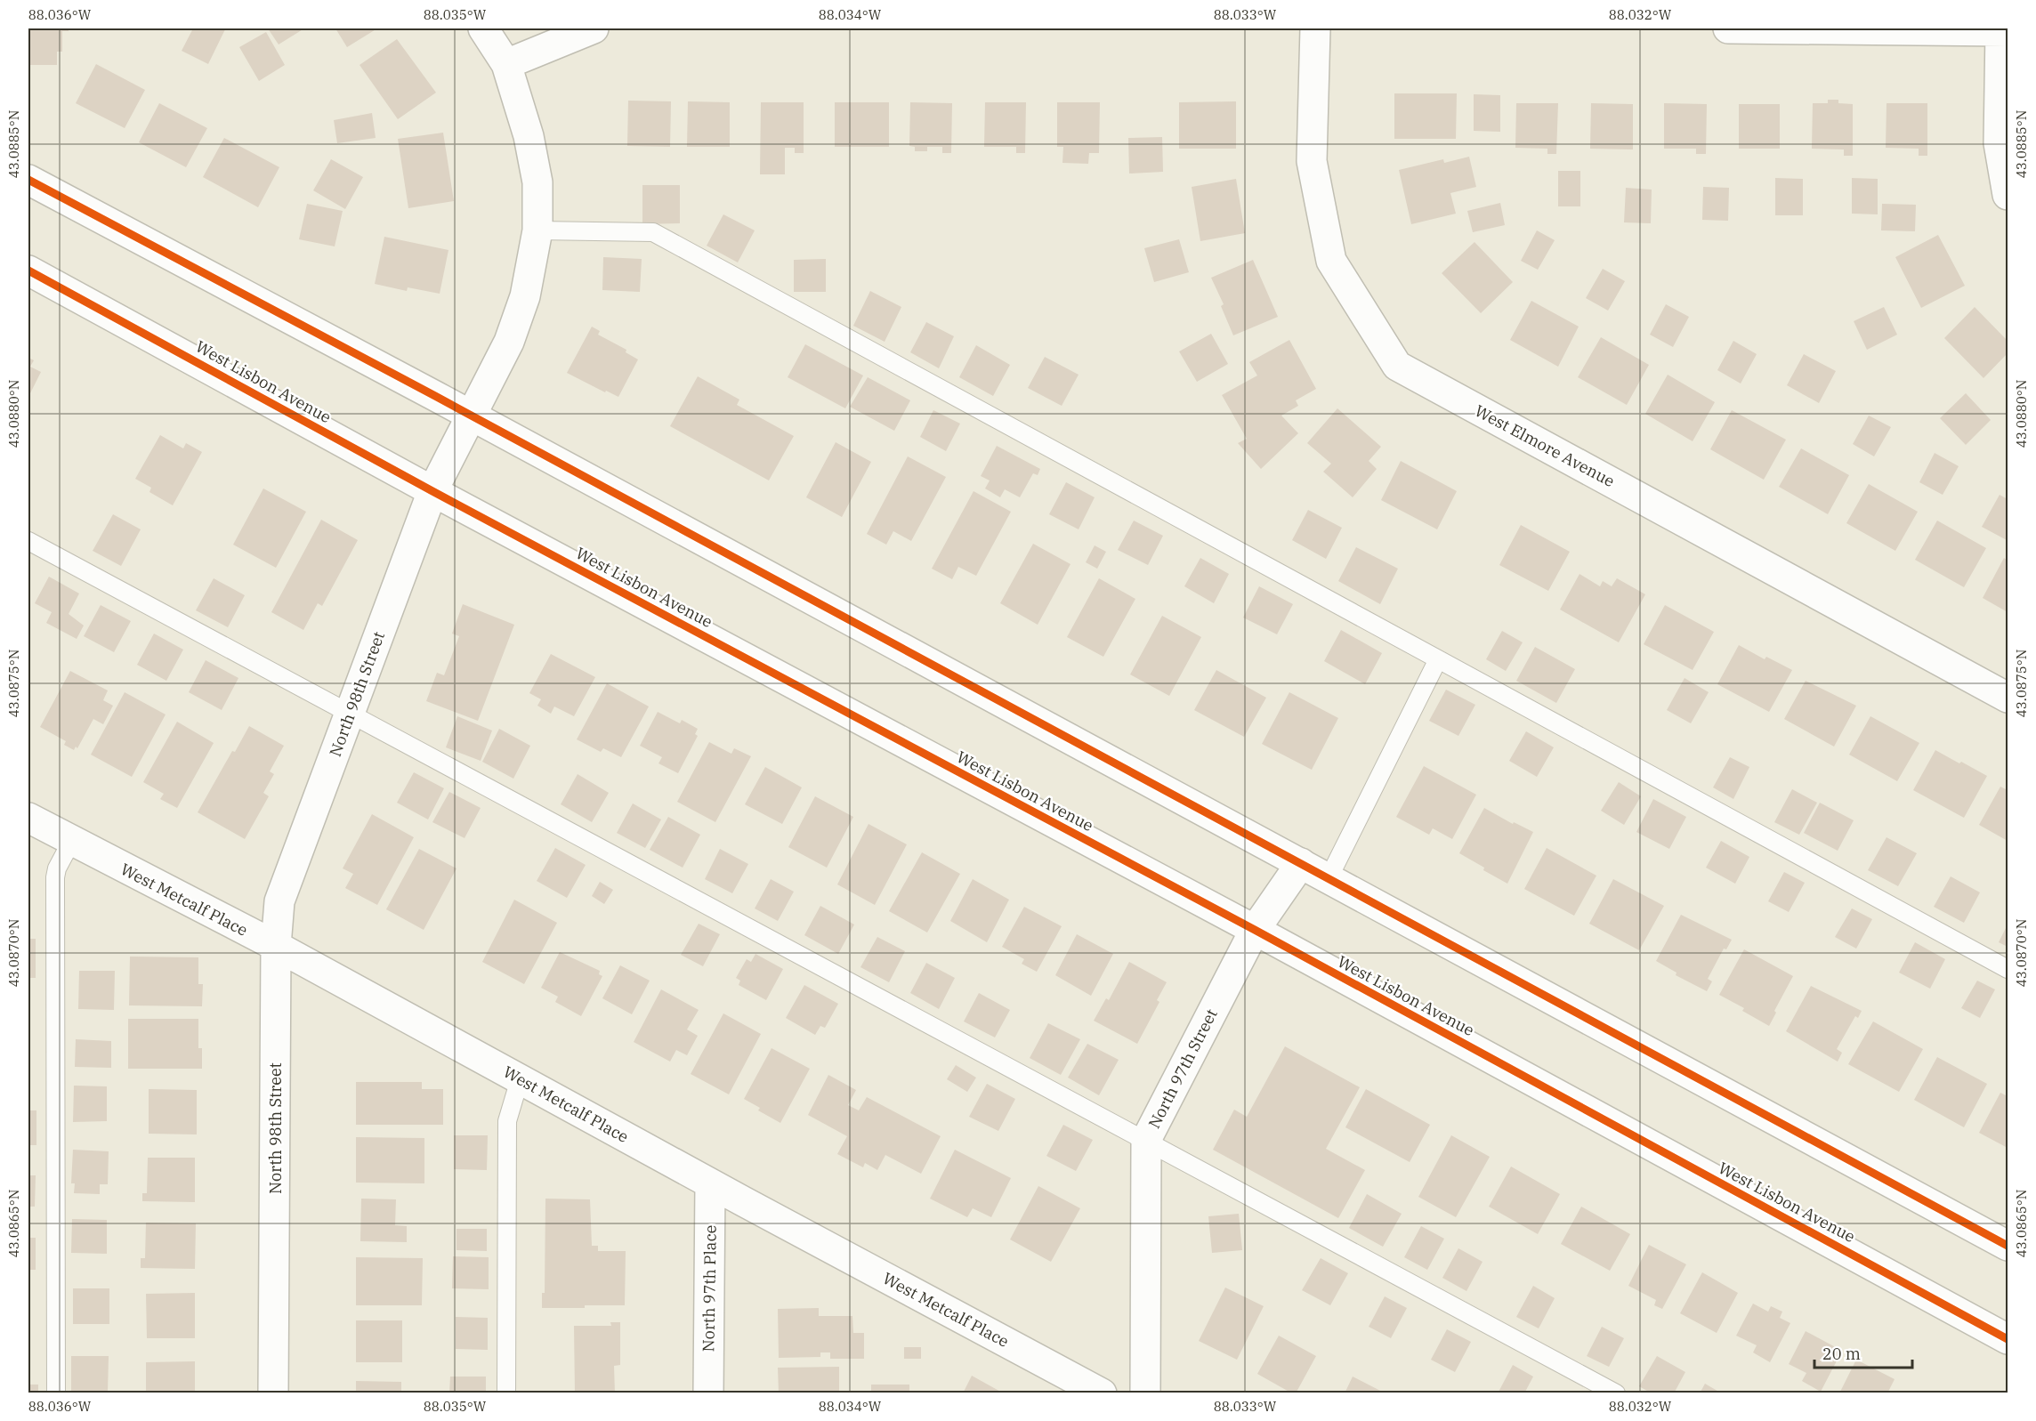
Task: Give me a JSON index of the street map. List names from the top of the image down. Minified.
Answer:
{"streets":{"street":["West Lisbon Avenue","West Elmore Avenue","North 98th Street","West Metcalf Place","North 97th Street","North 97th Place"]},"crossings":[["West Lisbon Avenue","North 98th Street"],["West Lisbon Avenue","North 97th Street"],["North 98th Street","West Metcalf Place"],["West Metcalf Place","North 97th Place"]],"scale_bar":"20 m","coordinates":["88.036°W","88.035°W","88.034°W","88.033°W","88.032°W","43.0885°N","43.0880°N","43.0875°N","43.0870°N","43.0865°N"]}
